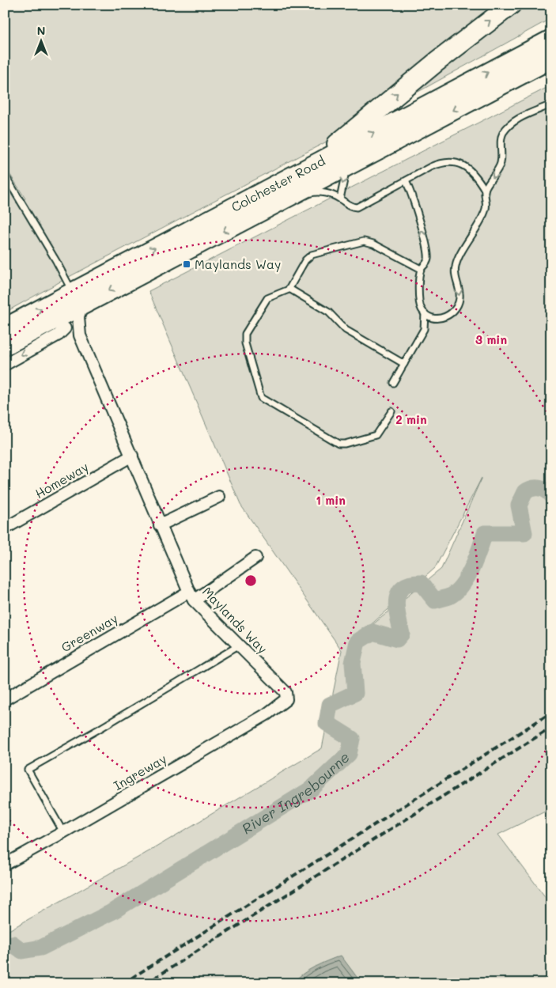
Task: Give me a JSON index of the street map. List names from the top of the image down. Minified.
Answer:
{"streets":{"highway":["Colchester Road"],"street":["Homeway","Maylands Way","Greenway","Ingreway"]},"crossings":[["Colchester Road","Maylands Way"],["Homeway","Maylands Way"],["Maylands Way","Greenway"],["Maylands Way","Ingreway"]],"water":["River Ingrebourne"],"places":{"transit":["Maylands Way"]},"north":"top","rings":["3 min","2 min","1 min"]}
